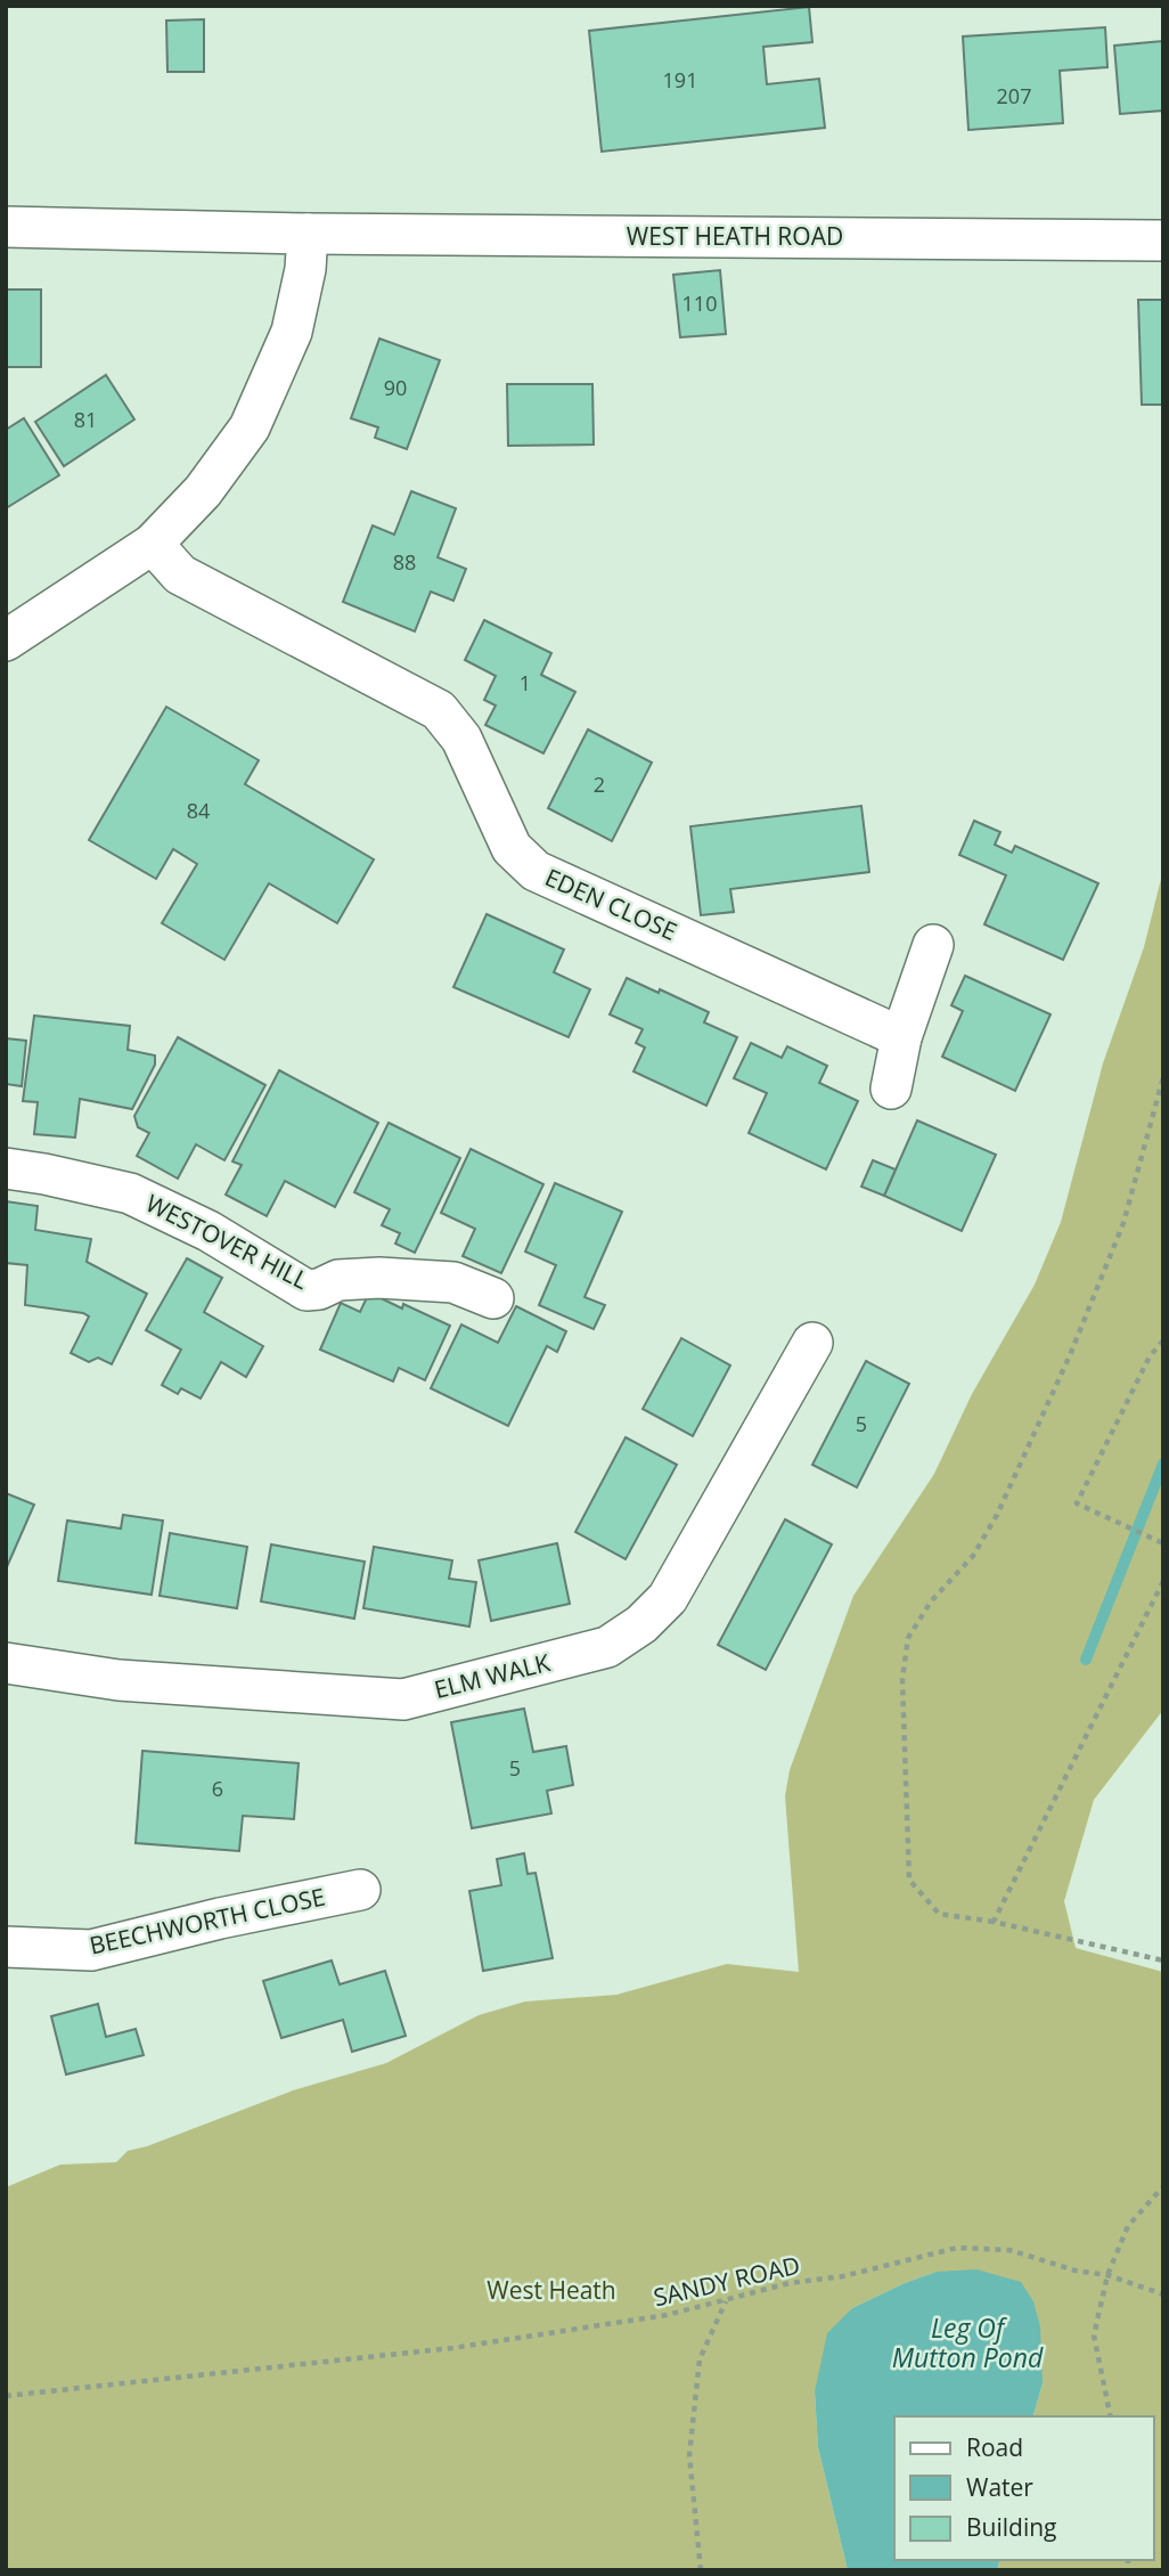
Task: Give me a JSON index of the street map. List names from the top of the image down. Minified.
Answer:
{"streets":{"street":["WEST HEATH ROAD","EDEN CLOSE","WESTOVER HILL","ELM WALK","BEECHWORTH CLOSE"],"path":["SANDY ROAD"]},"water":["Leg Of Mutton Pond"],"parks":["West Heath"],"house_numbers":["191","207","110","90","81","88","1","2","84","5","5","6"],"legend":["Road","Water","Building"]}
